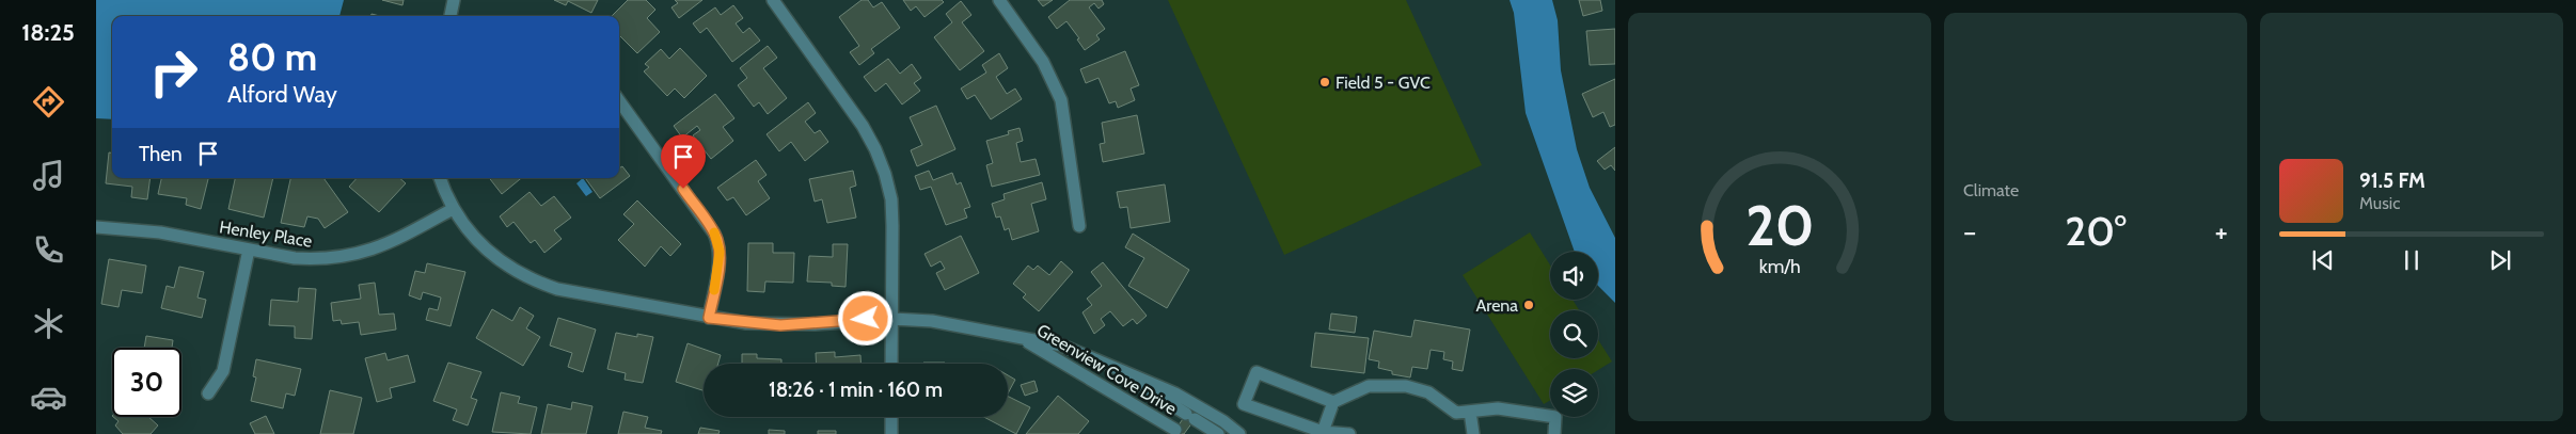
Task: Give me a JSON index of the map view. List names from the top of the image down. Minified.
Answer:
{"streets":{"street":["Henley Place","Greenview Cove Drive"]},"crossings":[["Henley Place","Greenview Cove Drive"]],"places":["Field 5 - GVC","Arena"],"page":{"tabs":"18:25","tile":"Climate","turn":["80 m","Alford Way"],"then":"Then","song":["91.5 FM","Music"],"heat":["−","20°","+"],"limit":"30","trip":"18:26 · 1 min · 160 m","gauge":["20","km/h"]}}
